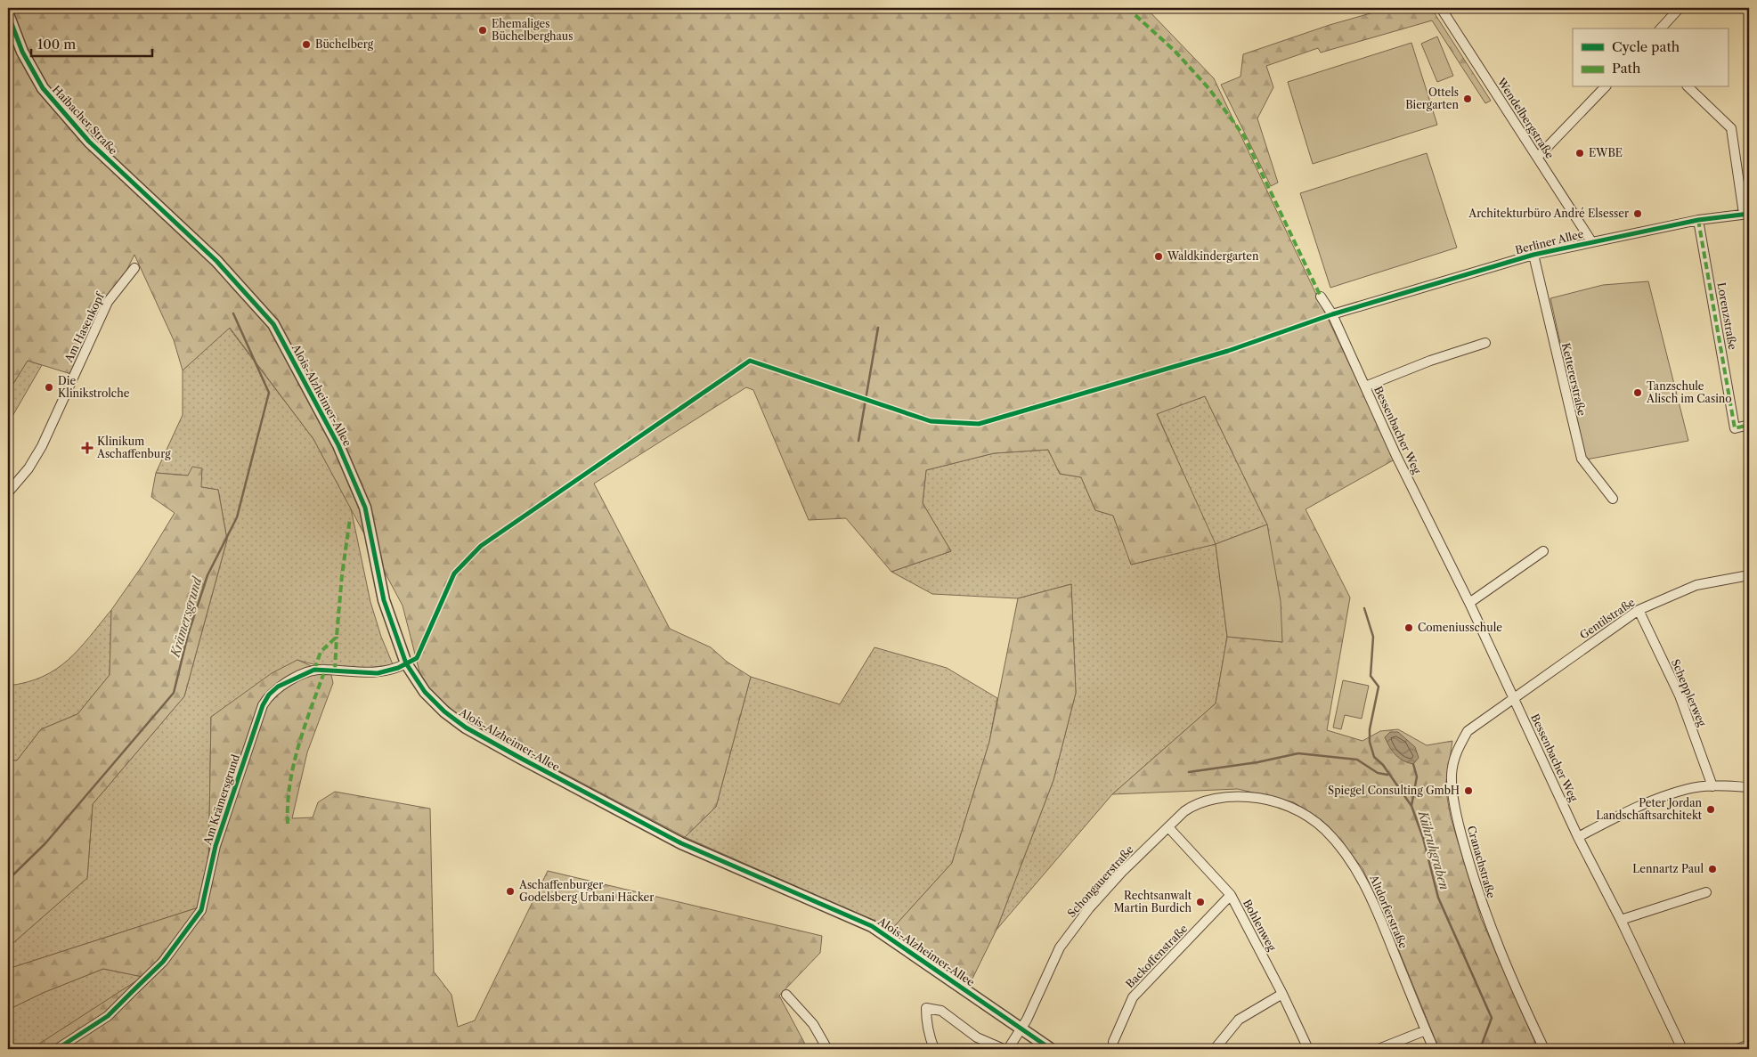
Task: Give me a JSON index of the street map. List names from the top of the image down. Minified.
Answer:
{"streets":{"street":["Wendelbergstraße","Haibacher Straße","Berliner Allee","Lorenzstraße","Am Hasenkopf","Kettererstraße","Alois-Alzheimer-Allee","Bessenbacher Weg","Gentilstraße","Schepplerweg","Am Krämersgrund","Cranachstraße","Schongauerstraße","Altdorferstraße","Bohlenweg","Backoffenstraße"]},"crossings":[["Wendelbergstraße","Berliner Allee"],["Haibacher Straße","Alois-Alzheimer-Allee"],["Berliner Allee","Lorenzstraße"],["Berliner Allee","Kettererstraße"],["Berliner Allee","Bessenbacher Weg"],["Alois-Alzheimer-Allee","Am Krämersgrund"],["Alois-Alzheimer-Allee","Schongauerstraße"],["Bessenbacher Weg","Gentilstraße"],["Bessenbacher Weg","Cranachstraße"],["Gentilstraße","Schepplerweg"],["Gentilstraße","Cranachstraße"],["Schongauerstraße","Altdorferstraße"],["Schongauerstraße","Bohlenweg"],["Altdorferstraße","Bohlenweg"],["Bohlenweg","Backoffenstraße"]],"water":["Krämersgrund","Kühruhgraben"],"places":{"other":["Ehemaliges Büchelberghaus","Büchelberg","Ottels Biergarten","EWBE","Architekturbüro André Elsesser","Waldkindergarten","Die Klinikstrolche","Tanzschule Alisch im Casino","Comeniusschule","Spiegel Consulting GmbH","Peter Jordan Landschaftsarchitekt","Lennartz Paul","Aschaffenburger Godelsberg Urbani Häcker","Rechtsanwalt Martin Burdich"],"health":["Klinikum Aschaffenburg"]},"legend":["Cycle path","Path"],"scale_bar":"100 m"}
